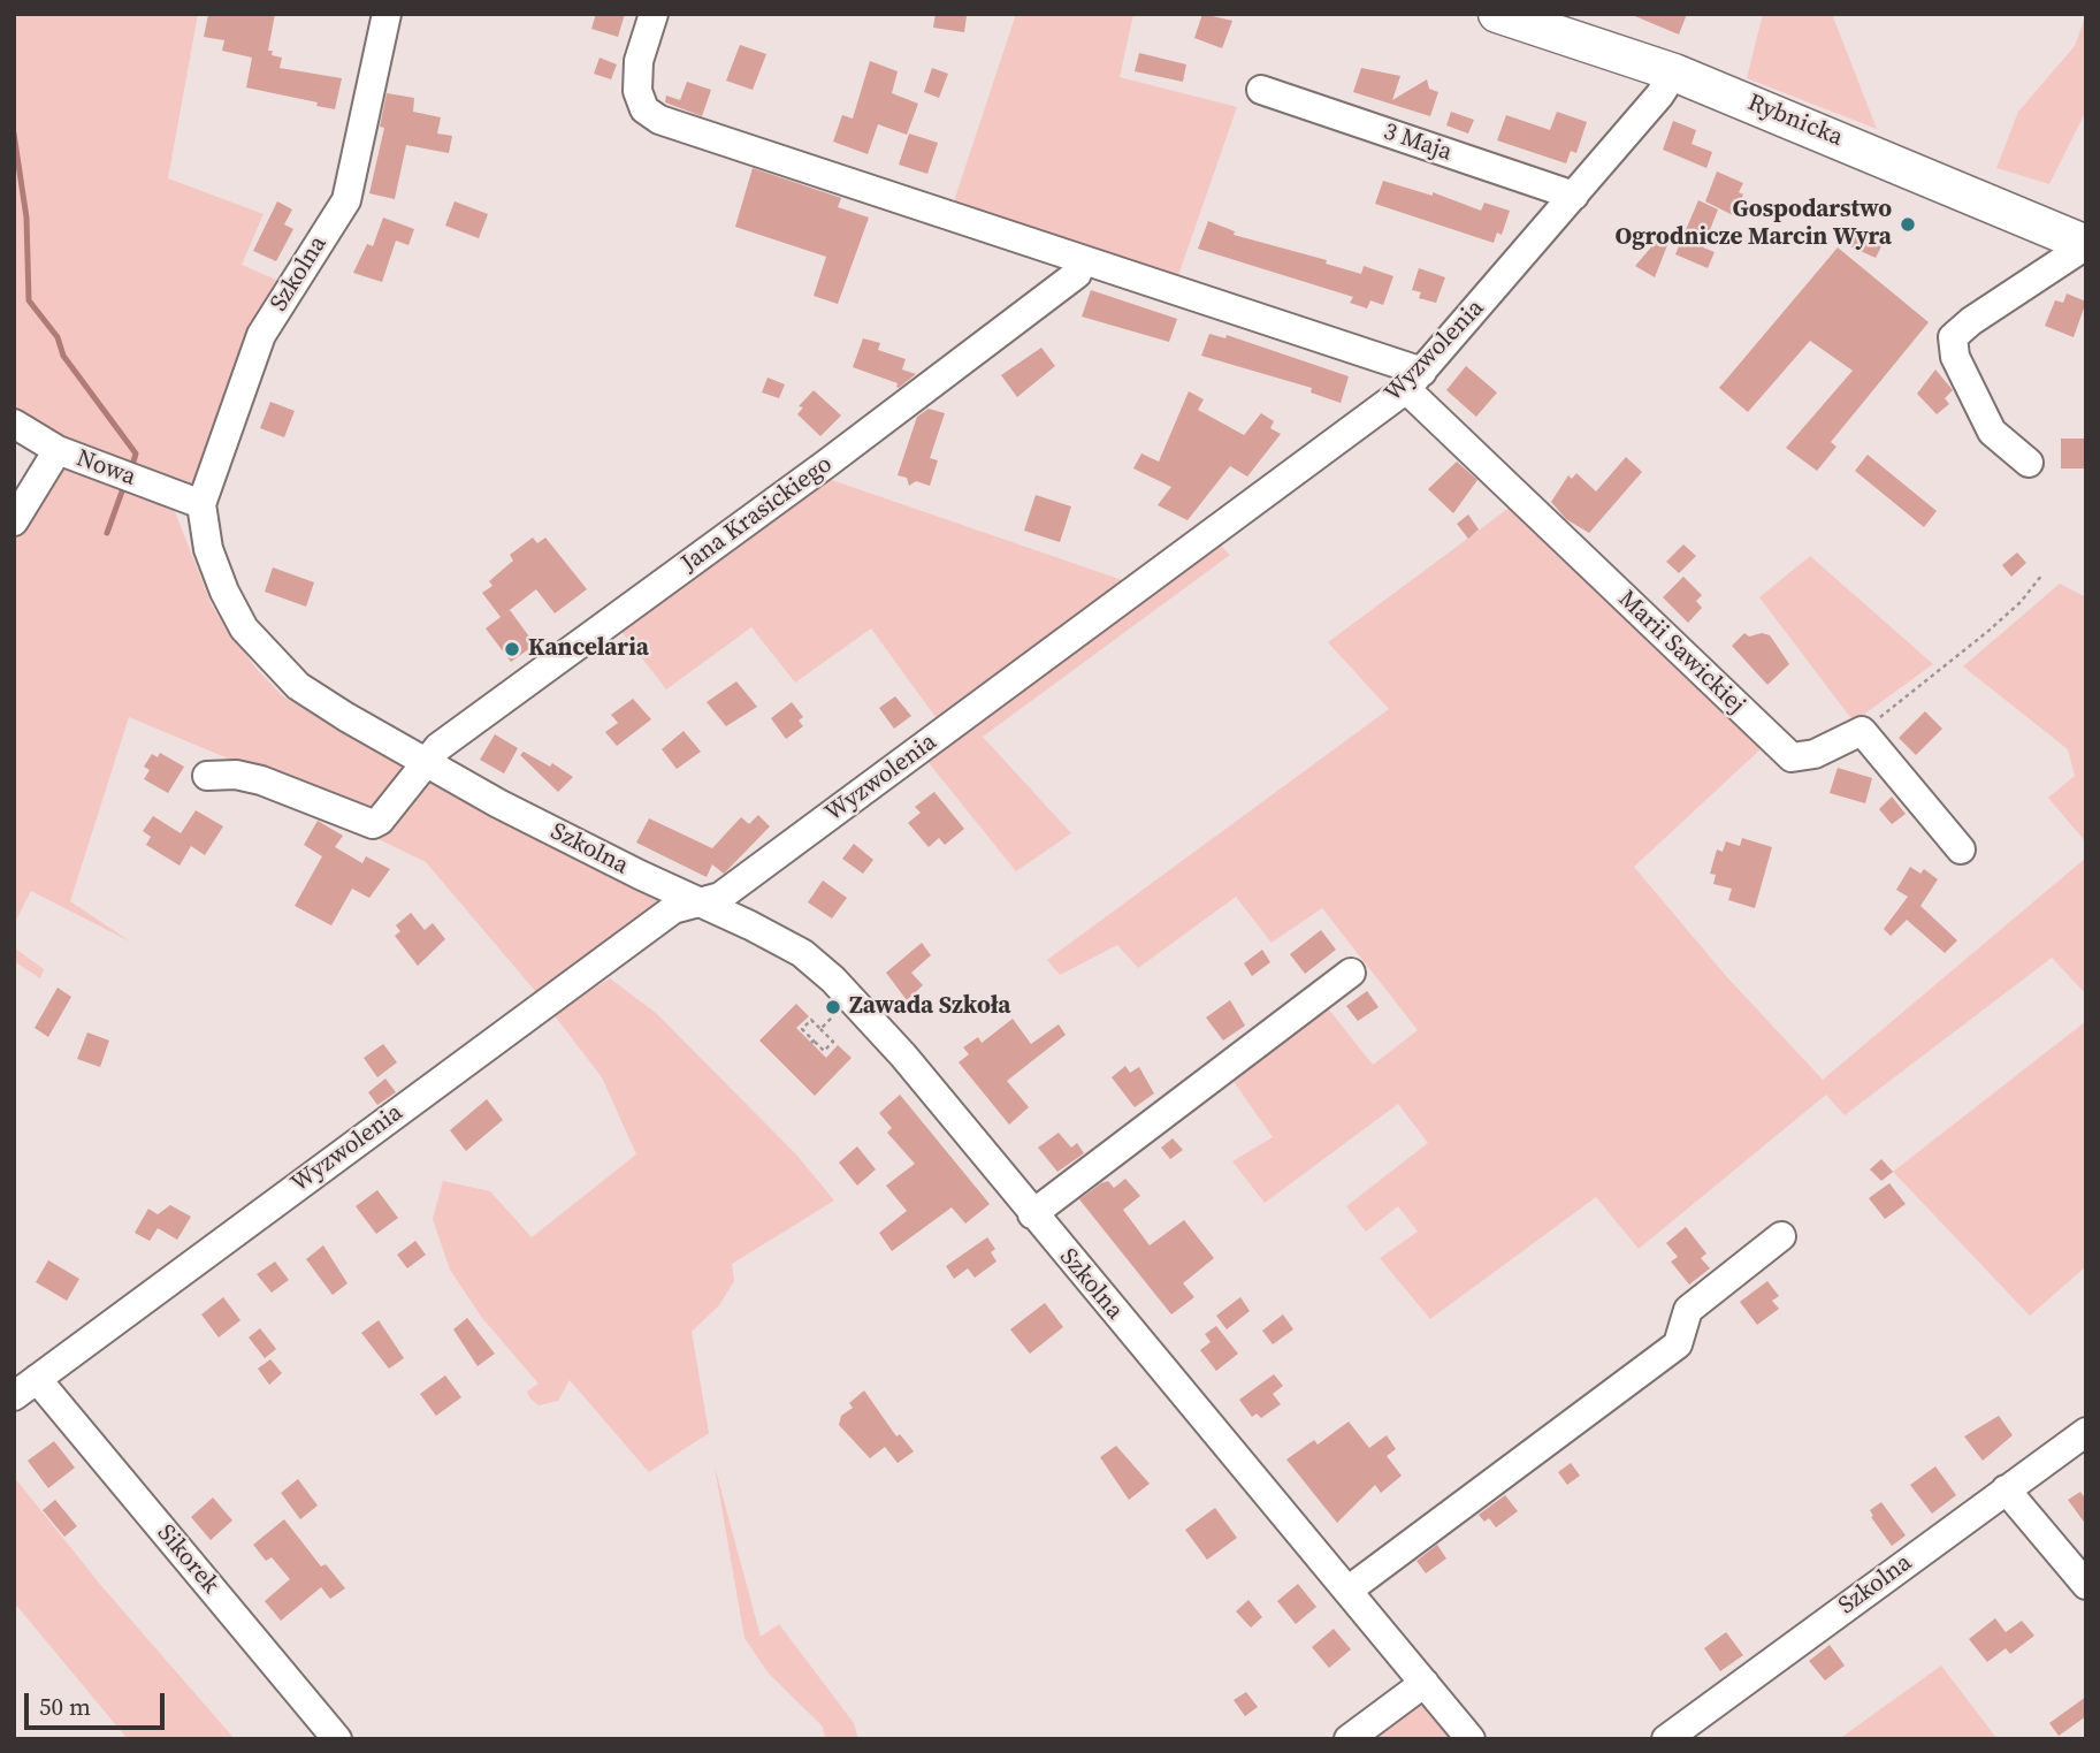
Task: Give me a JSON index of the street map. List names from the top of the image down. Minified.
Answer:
{"streets":{"main road":["Rybnicka"],"street":["3 Maja","Szkolna","Wyzwolenia","Nowa","Jana Krasickiego","Marii Sawickiej","Sikorek"]},"crossings":[["Rybnicka","Wyzwolenia"],["3 Maja","Wyzwolenia"],["Szkolna","Wyzwolenia"],["Szkolna","Nowa"],["Szkolna","Jana Krasickiego"],["Wyzwolenia","Marii Sawickiej"],["Wyzwolenia","Sikorek"]],"places":["Gospodarstwo Ogrodnicze Marcin Wyra","Kancelaria","Zawada Szkoła"],"scale_bar":"50 m"}
